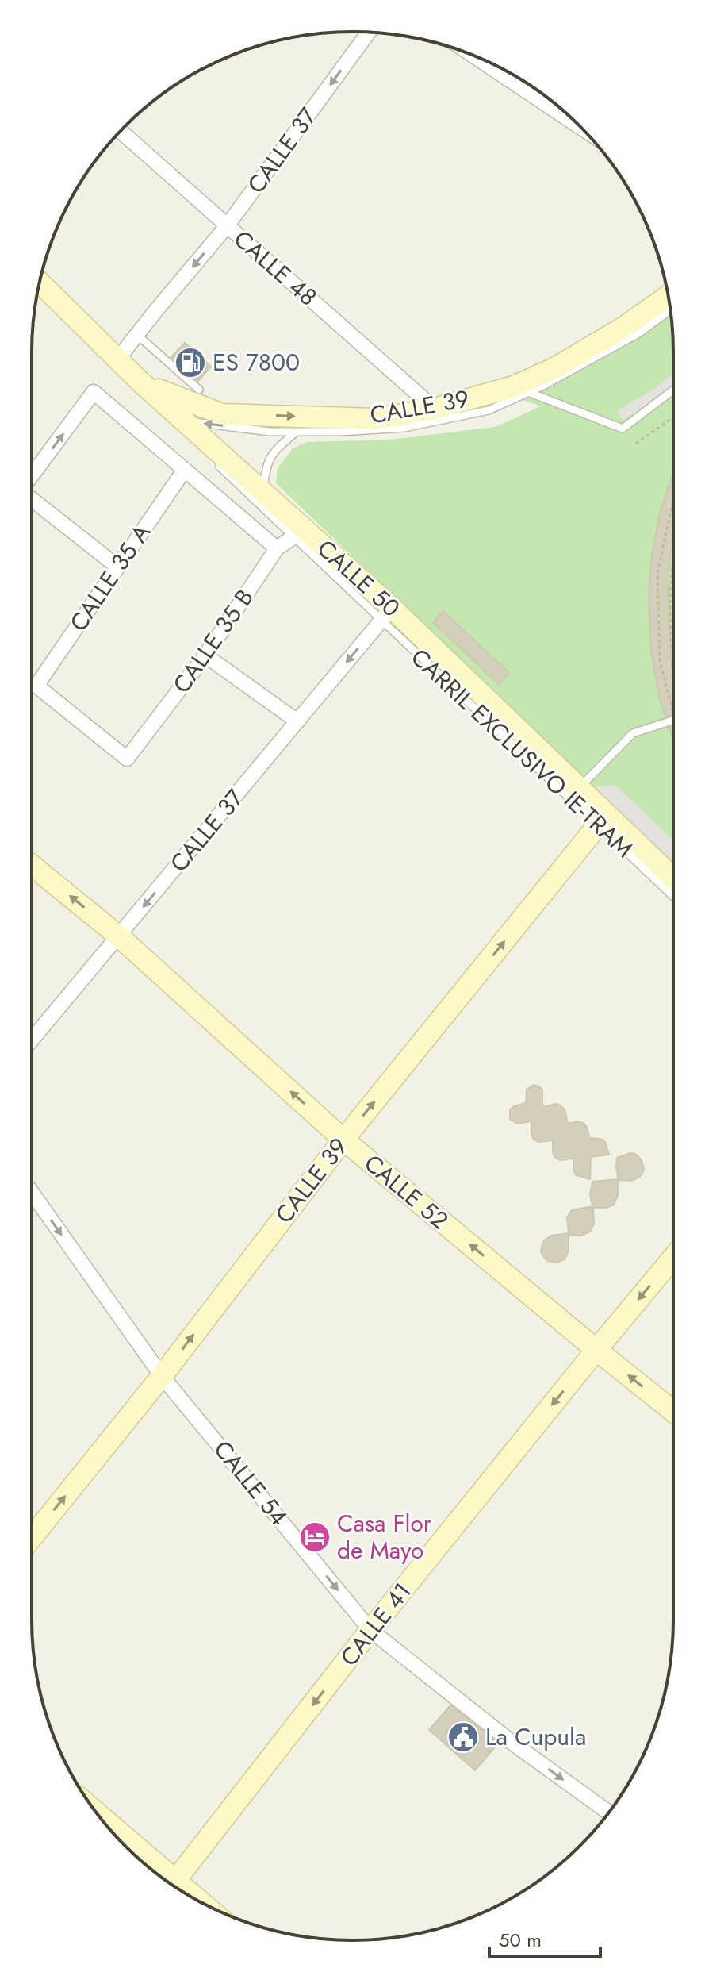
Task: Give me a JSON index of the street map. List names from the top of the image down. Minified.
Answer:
{"streets":{"main road":["CALLE 39","CALLE 50","CALLE 52","CALLE 41"],"street":["CALLE 37","CALLE 48","CALLE 35 A","CALLE 35 B","CALLE 54"],"lane":["CARRIL EXCLUSIVO IE-TRAM"]},"crossings":[["CALLE 37","CALLE 48"],["CALLE 37","CALLE 50"],["CALLE 37","CARRIL EXCLUSIVO IE-TRAM"],["CALLE 37","CALLE 52"],["CALLE 48","CALLE 39"],["CALLE 39","CALLE 50"],["CALLE 39","CARRIL EXCLUSIVO IE-TRAM"],["CALLE 39","CALLE 52"],["CALLE 39","CALLE 54"],["CALLE 35 A","CALLE 50"],["CALLE 35 A","CALLE 35 B"],["CALLE 50","CALLE 35 B"],["CALLE 50","CARRIL EXCLUSIVO IE-TRAM"],["CALLE 52","CALLE 41"],["CALLE 54","CALLE 41"]],"one_way":["CALLE 37","CALLE 39","CALLE 52","CALLE 54","CALLE 41"],"places":{"fuel station":["ES 7800"],"hotel":["Casa Flor de Mayo"],"public building":["La Cupula"]},"scale_bar":"50 m"}
